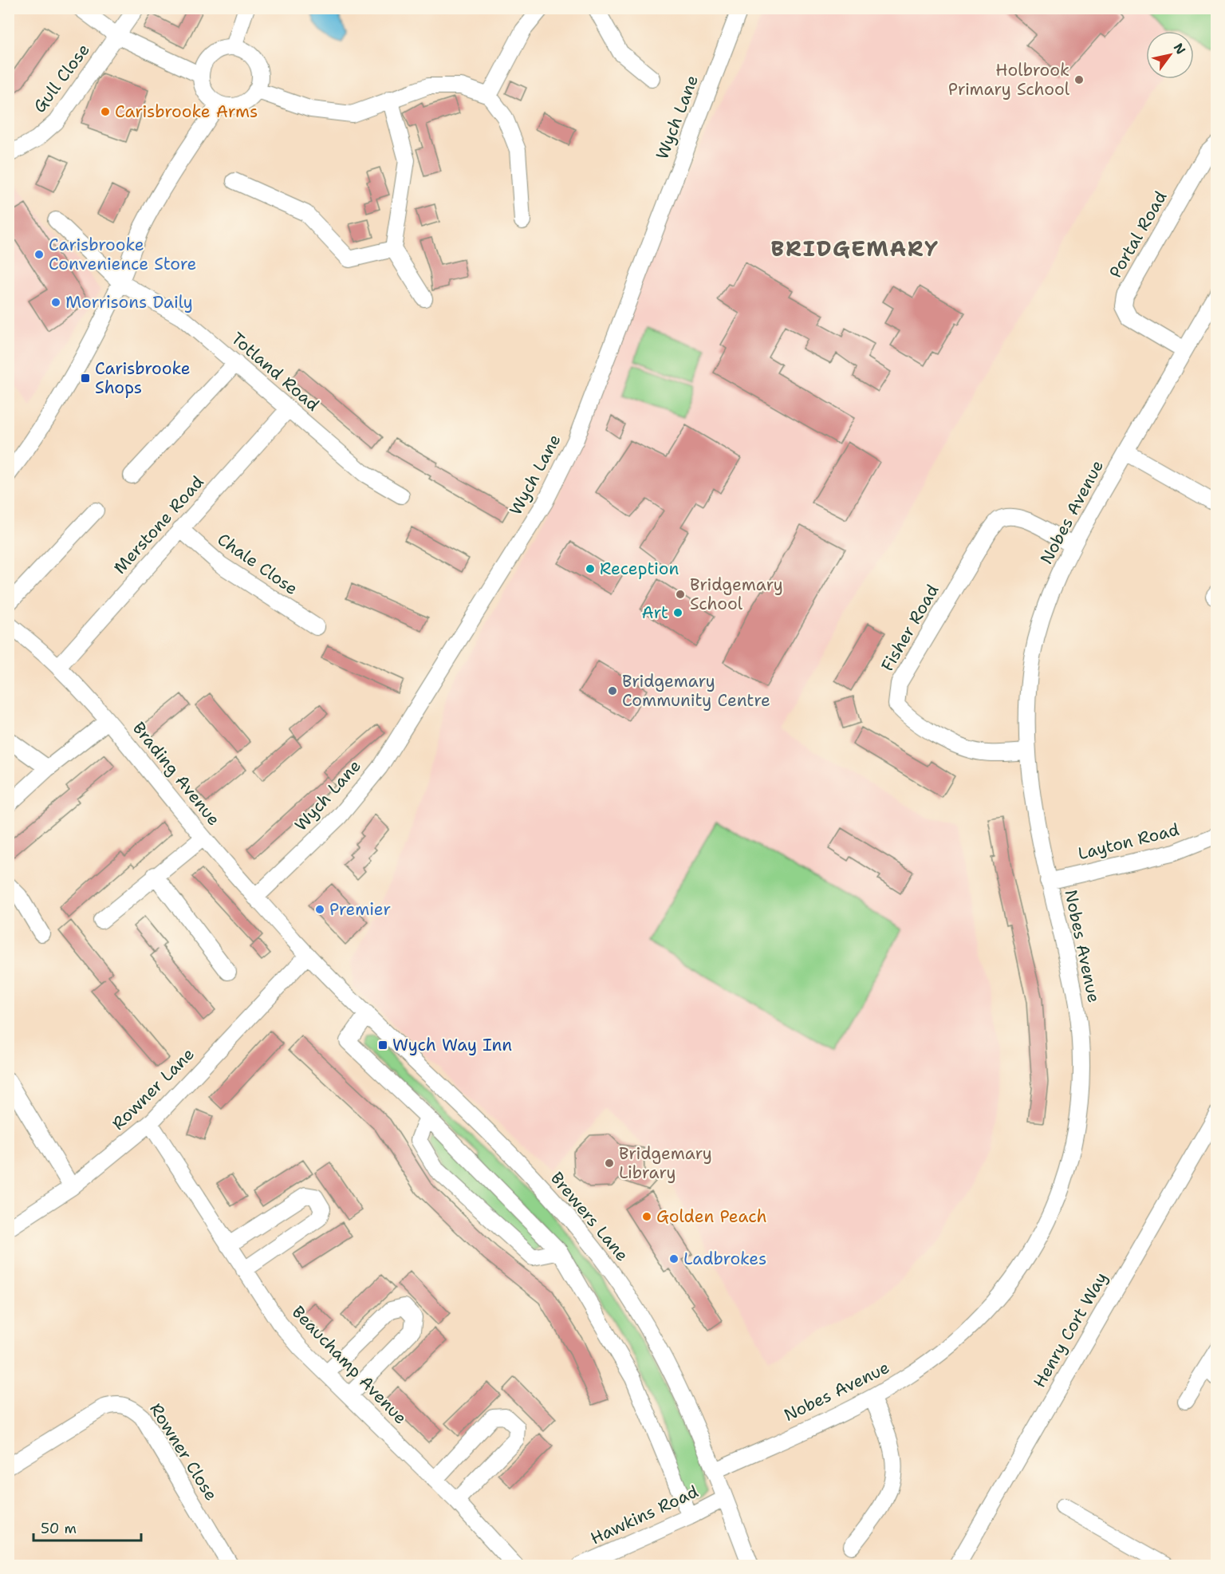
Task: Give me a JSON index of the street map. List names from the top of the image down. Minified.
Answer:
{"streets":{"street":["Gull Close","Wych Lane","Portal Road","Totland Road","Nobes Avenue","Merstone Road","Chale Close","Fisher Road","Brading Avenue","Layton Road","Rowner Lane","Brewers Lane","Henry Cort Way","Beauchamp Avenue","Rowner Close","Hawkins Road"]},"crossings":[["Wych Lane","Brading Avenue"],["Portal Road","Nobes Avenue"],["Totland Road","Merstone Road"],["Nobes Avenue","Fisher Road"],["Nobes Avenue","Layton Road"],["Nobes Avenue","Brewers Lane"],["Merstone Road","Chale Close"],["Merstone Road","Brading Avenue"],["Brading Avenue","Rowner Lane"],["Brading Avenue","Brewers Lane"],["Rowner Lane","Brewers Lane"],["Rowner Lane","Beauchamp Avenue"],["Brewers Lane","Hawkins Road"]],"districts":["BRIDGEMARY"],"places":{"other":["Holbrook Primary School","Carisbrooke Arms","Carisbrooke Convenience Store","Morrisons Daily","Reception","Bridgemary School","Art","Bridgemary Community Centre","Premier","Bridgemary Library","Golden Peach","Ladbrokes"],"transit":["Carisbrooke Shops","Wych Way Inn"]},"scale_bar":"50 m","north":"top right"}
